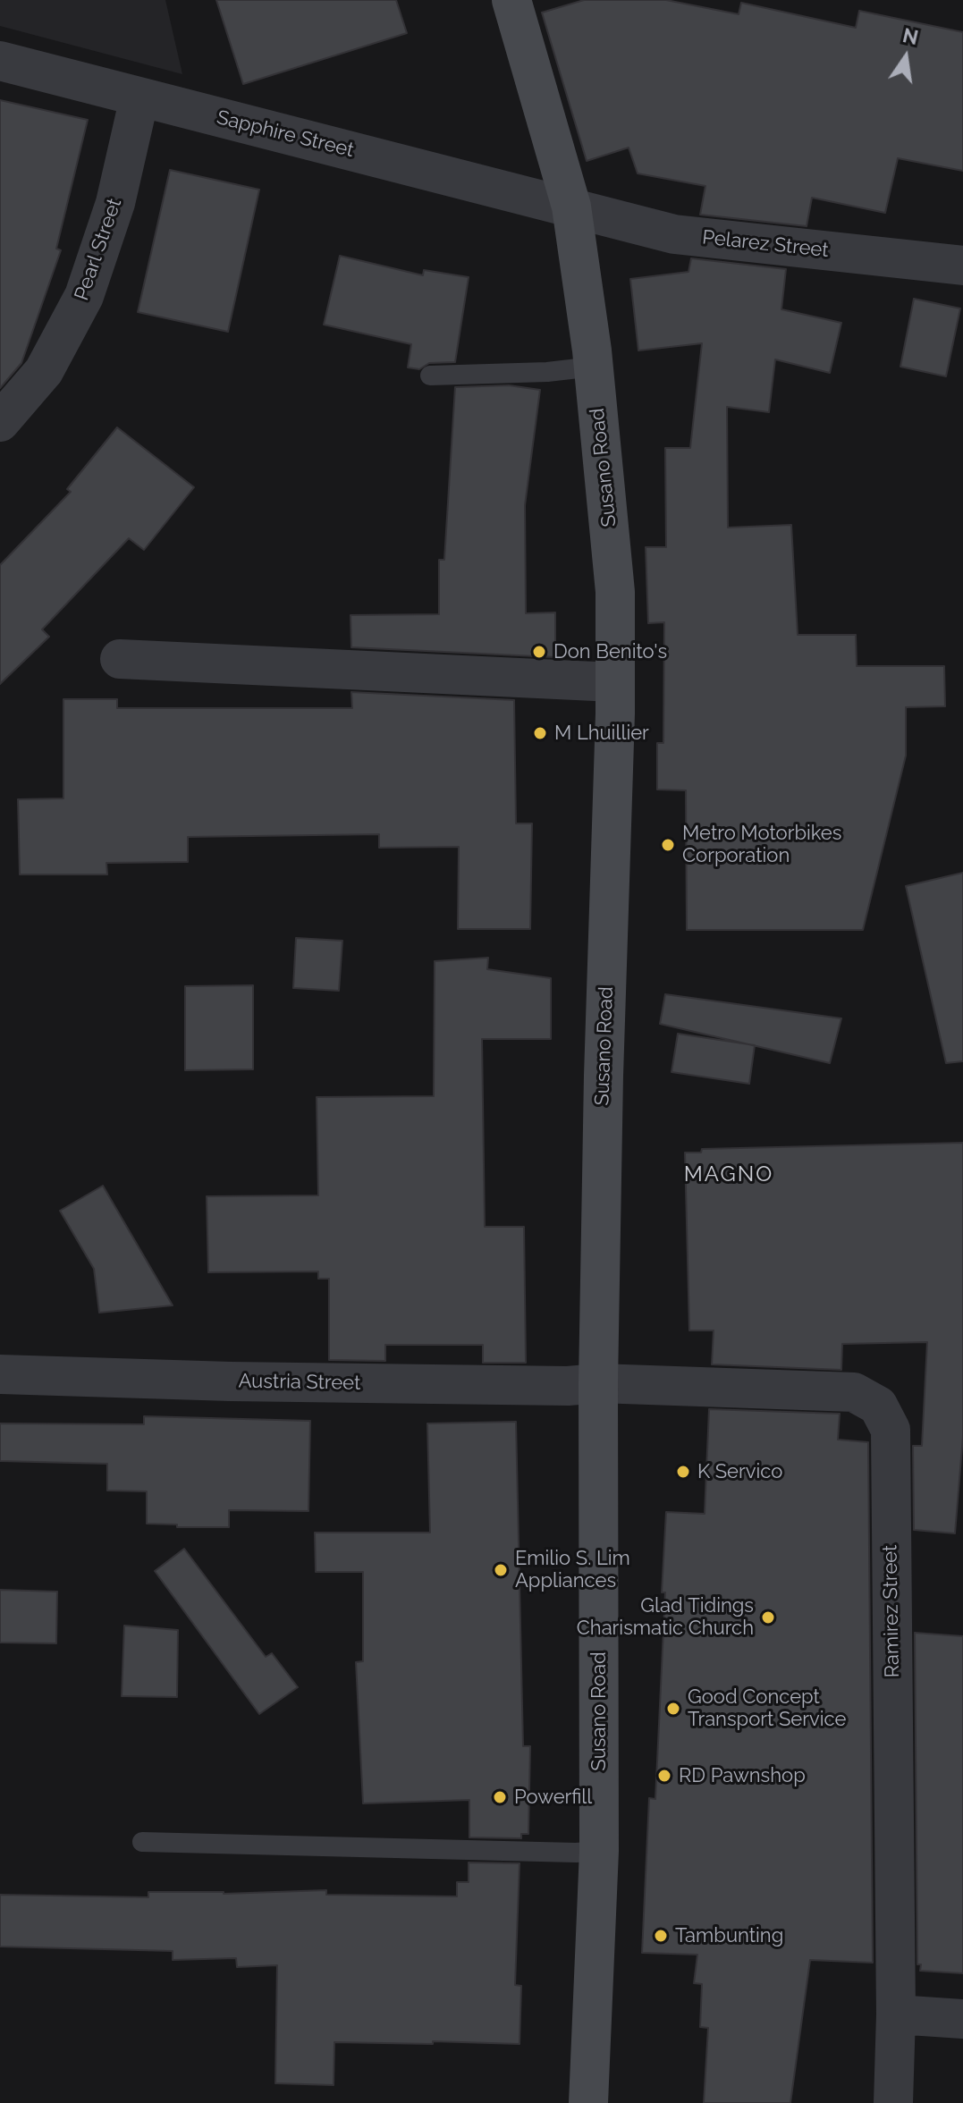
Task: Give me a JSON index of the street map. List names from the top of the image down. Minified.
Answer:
{"streets":{"main road":["Susano Road"],"street":["Sapphire Street","Pelarez Street","Pearl Street","Austria Street","Ramirez Street"]},"crossings":[["Sapphire Street","Pelarez Street"],["Sapphire Street","Pearl Street"],["Sapphire Street","Susano Road"],["Pelarez Street","Susano Road"],["Susano Road","Austria Street"],["Susano Road","Ramirez Street"],["Austria Street","Ramirez Street"]],"districts":["MAGNO"],"places":["Don Benito's","M Lhuillier","Metro Motorbikes Corporation","K Servico","Emilio S. Lim Appliances","Glad Tidings Charismatic Church","Good Concept Transport Service","RD Pawnshop","Powerfill","Tambunting"],"north":"top"}
